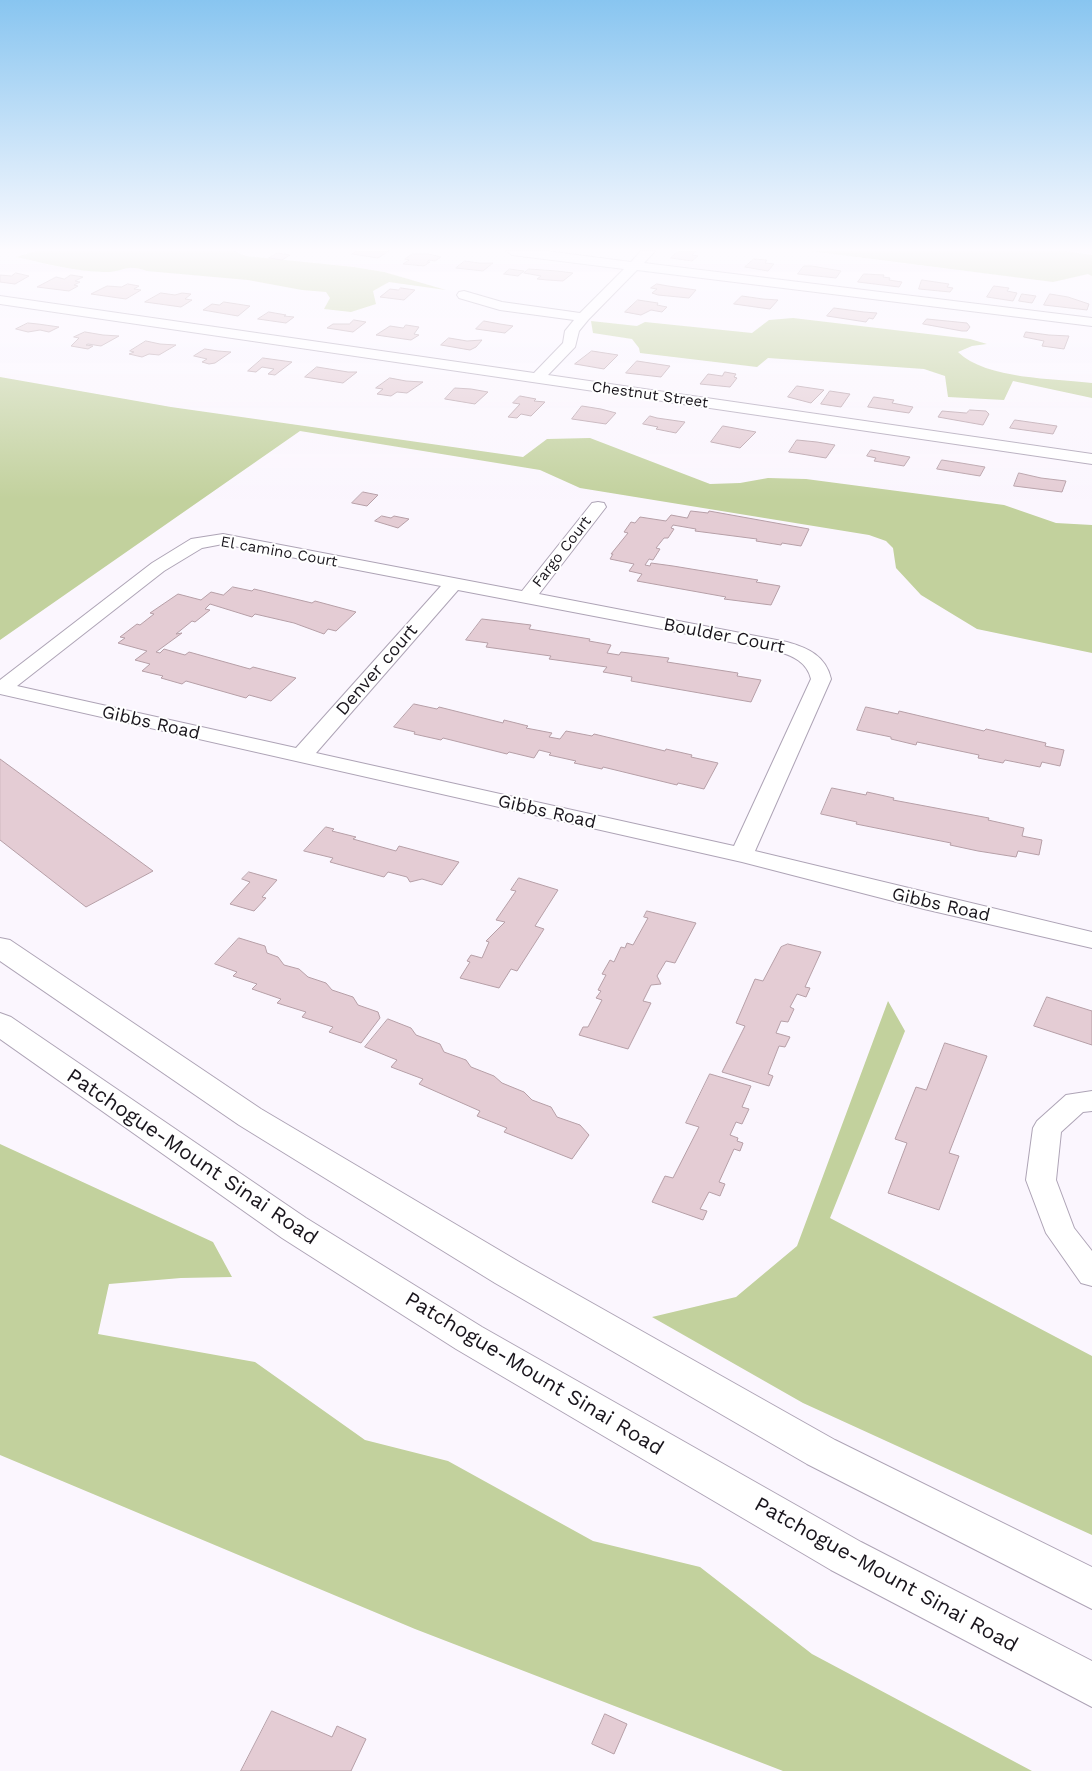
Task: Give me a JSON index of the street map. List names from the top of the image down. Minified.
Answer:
{"streets":{"highway":["Patchogue-Mount Sinai Road"],"street":["Chestnut Street","El camino Court","Fargo Court","Boulder Court","Denver court","Gibbs Road"]},"crossings":[["El camino Court","Boulder Court"],["El camino Court","Denver court"],["El camino Court","Gibbs Road"],["Fargo Court","Boulder Court"],["Boulder Court","Denver court"],["Boulder Court","Gibbs Road"],["Denver court","Gibbs Road"]]}
